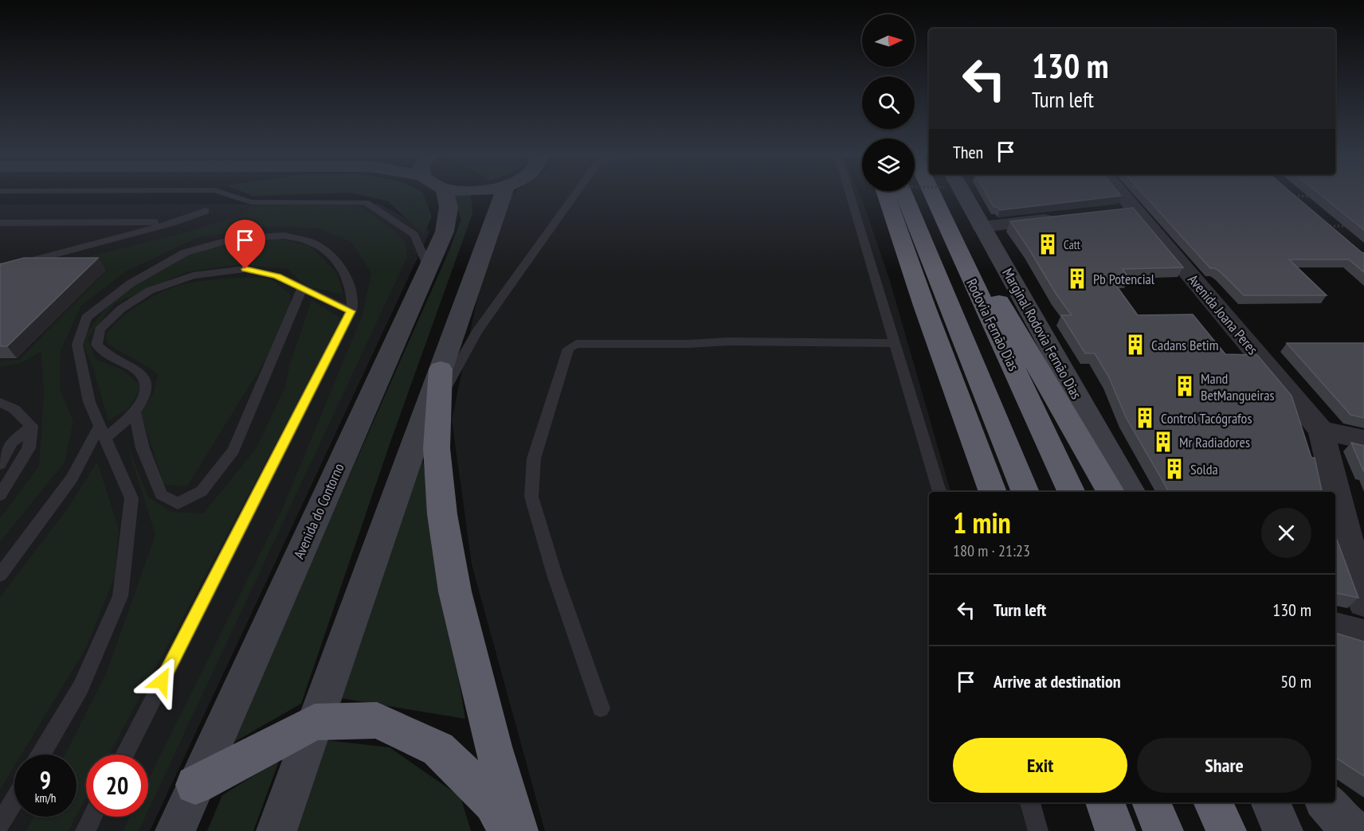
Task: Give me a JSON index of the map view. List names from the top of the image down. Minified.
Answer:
{"streets":{"highway":["Rodovia Fernão Dias"],"main road":["Marginal Rodovia Fernão Dias","Avenida do Contorno"],"street":["Avenida Joana Peres"]},"places":{"building":["Catt","Pb Potencial","Cadans Betim","Mand BetMangueiras","Control Tacógrafos","Mr Radiadores","Solda"]},"north":"right","page":{"turn":["130 m","Turn left"],"then":"Then","heading":["1 min","180 m · 21:23"],"list":[{"name":"Turn left","value":"130 m"},{"name":"Arrive at destination","value":"50 m"}],"buttons":["Exit","Share"],"speed":"9 km/h","limit":"20"}}
